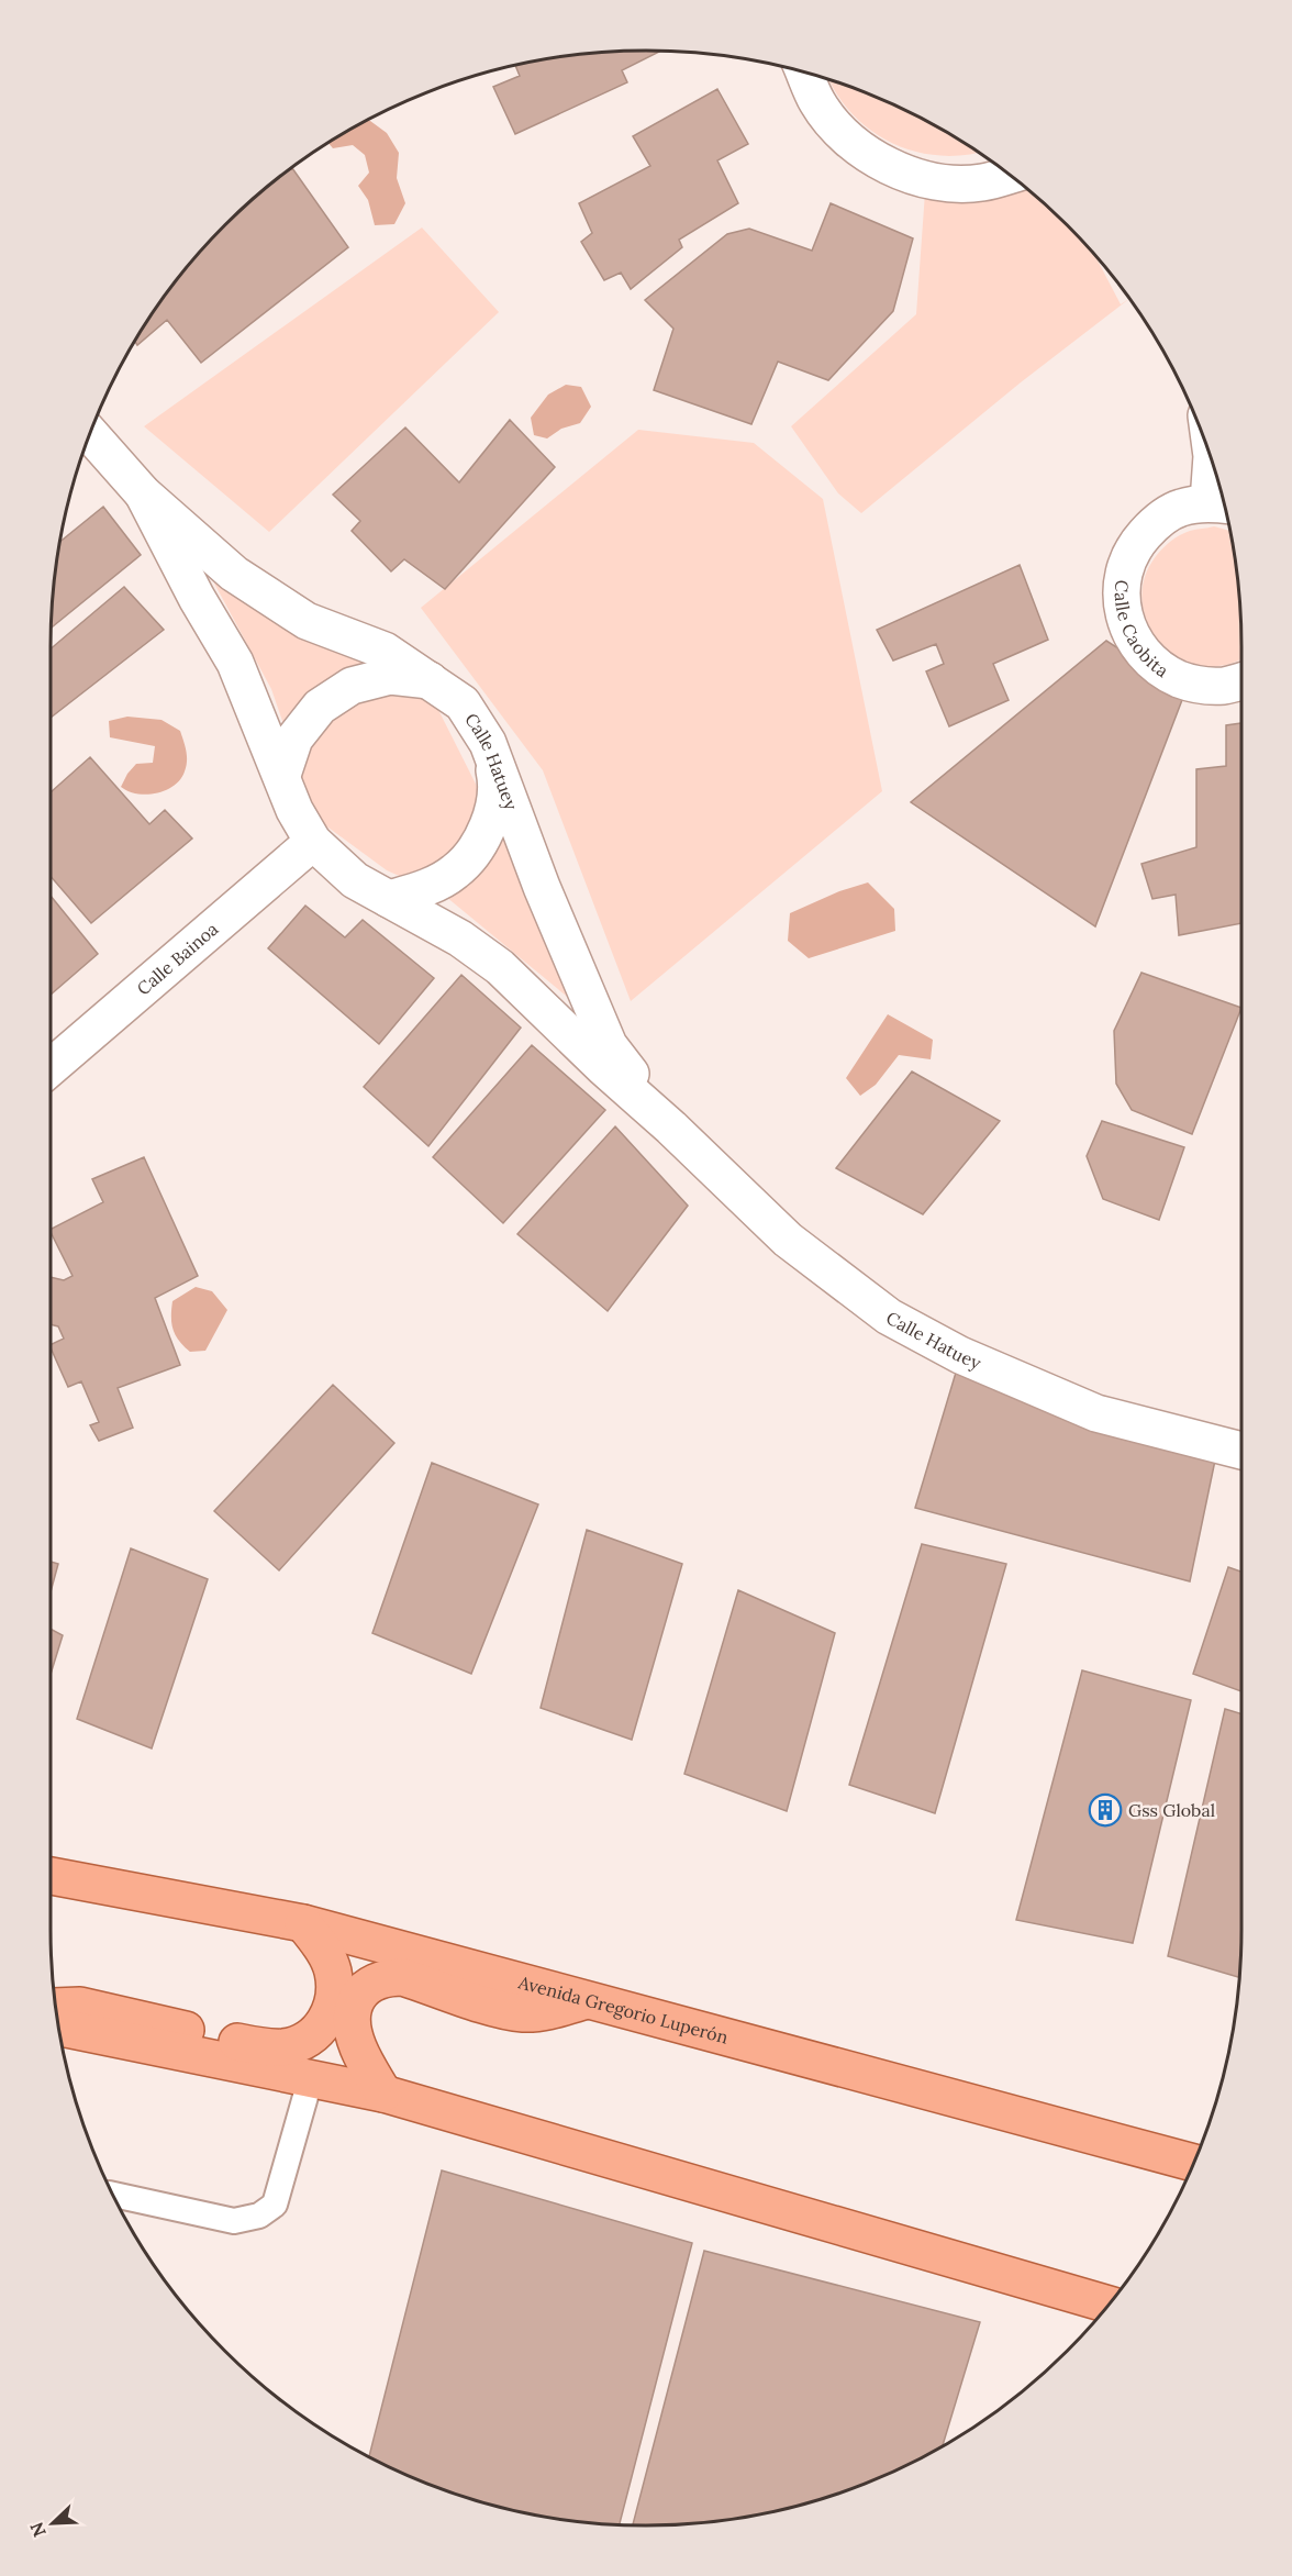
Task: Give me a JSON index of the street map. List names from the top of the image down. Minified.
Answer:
{"streets":{"main road":["Avenida Gregorio Luperón"],"street":["Calle Caobita","Calle Hatuey","Calle Bainoa"]},"crossings":[["Calle Hatuey","Calle Bainoa"]],"places":{"building":["Gss Global"]},"north":"bottom left"}
